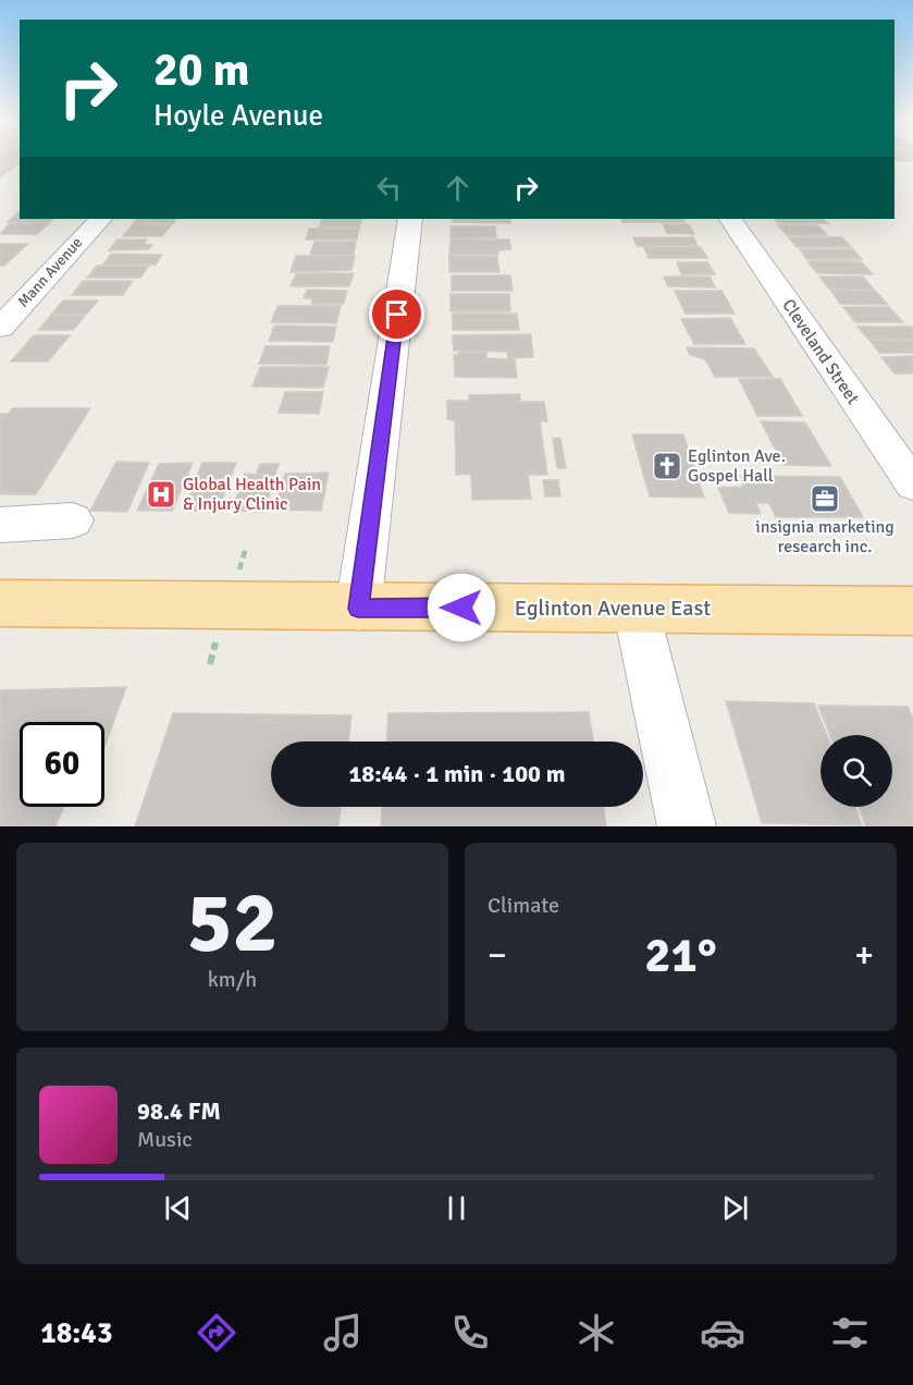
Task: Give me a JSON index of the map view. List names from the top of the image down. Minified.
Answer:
{"streets":{"main road":["Eglinton Avenue East"],"street":["Mann Avenue","Cleveland Street"]},"places":{"church":["Eglinton Ave. Gospel Hall"],"hospital":["Global Health Pain & Injury Clinic"],"office":["insignia marketing research inc."]},"page":{"turn":["20 m","Hoyle Avenue"],"limit":"60","trip":"18:44 · 1 min · 100 m","tile":[["52","km/h"],"Climate"],"heat":["−","21°","+"],"song":["98.4 FM","Music"],"tabs":"18:43"}}
